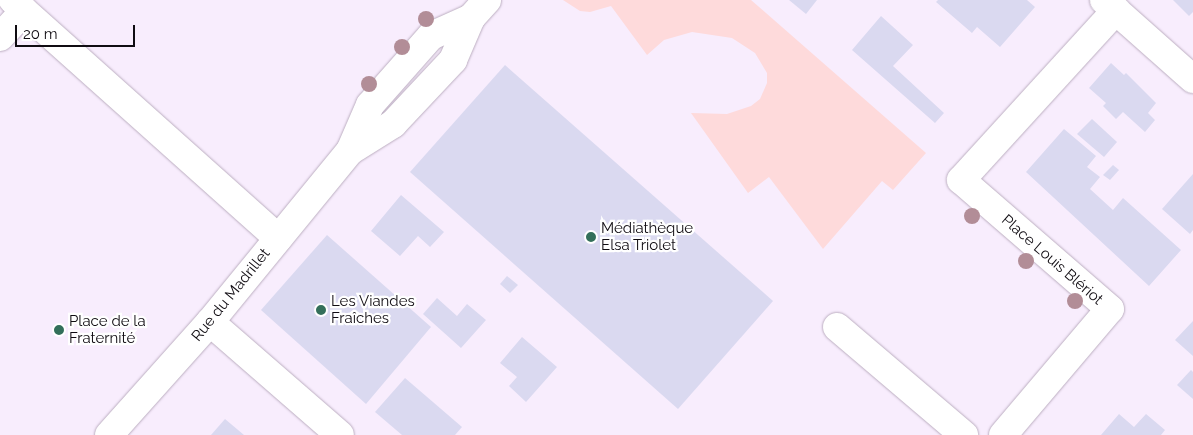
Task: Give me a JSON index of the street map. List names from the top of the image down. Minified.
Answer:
{"streets":{"street":["Place Louis Blériot","Rue du Madrillet"]},"places":["Médiathèque Elsa Triolet","Les Viandes Fraîches","Place de la Fraternité"],"scale_bar":"20 m"}
